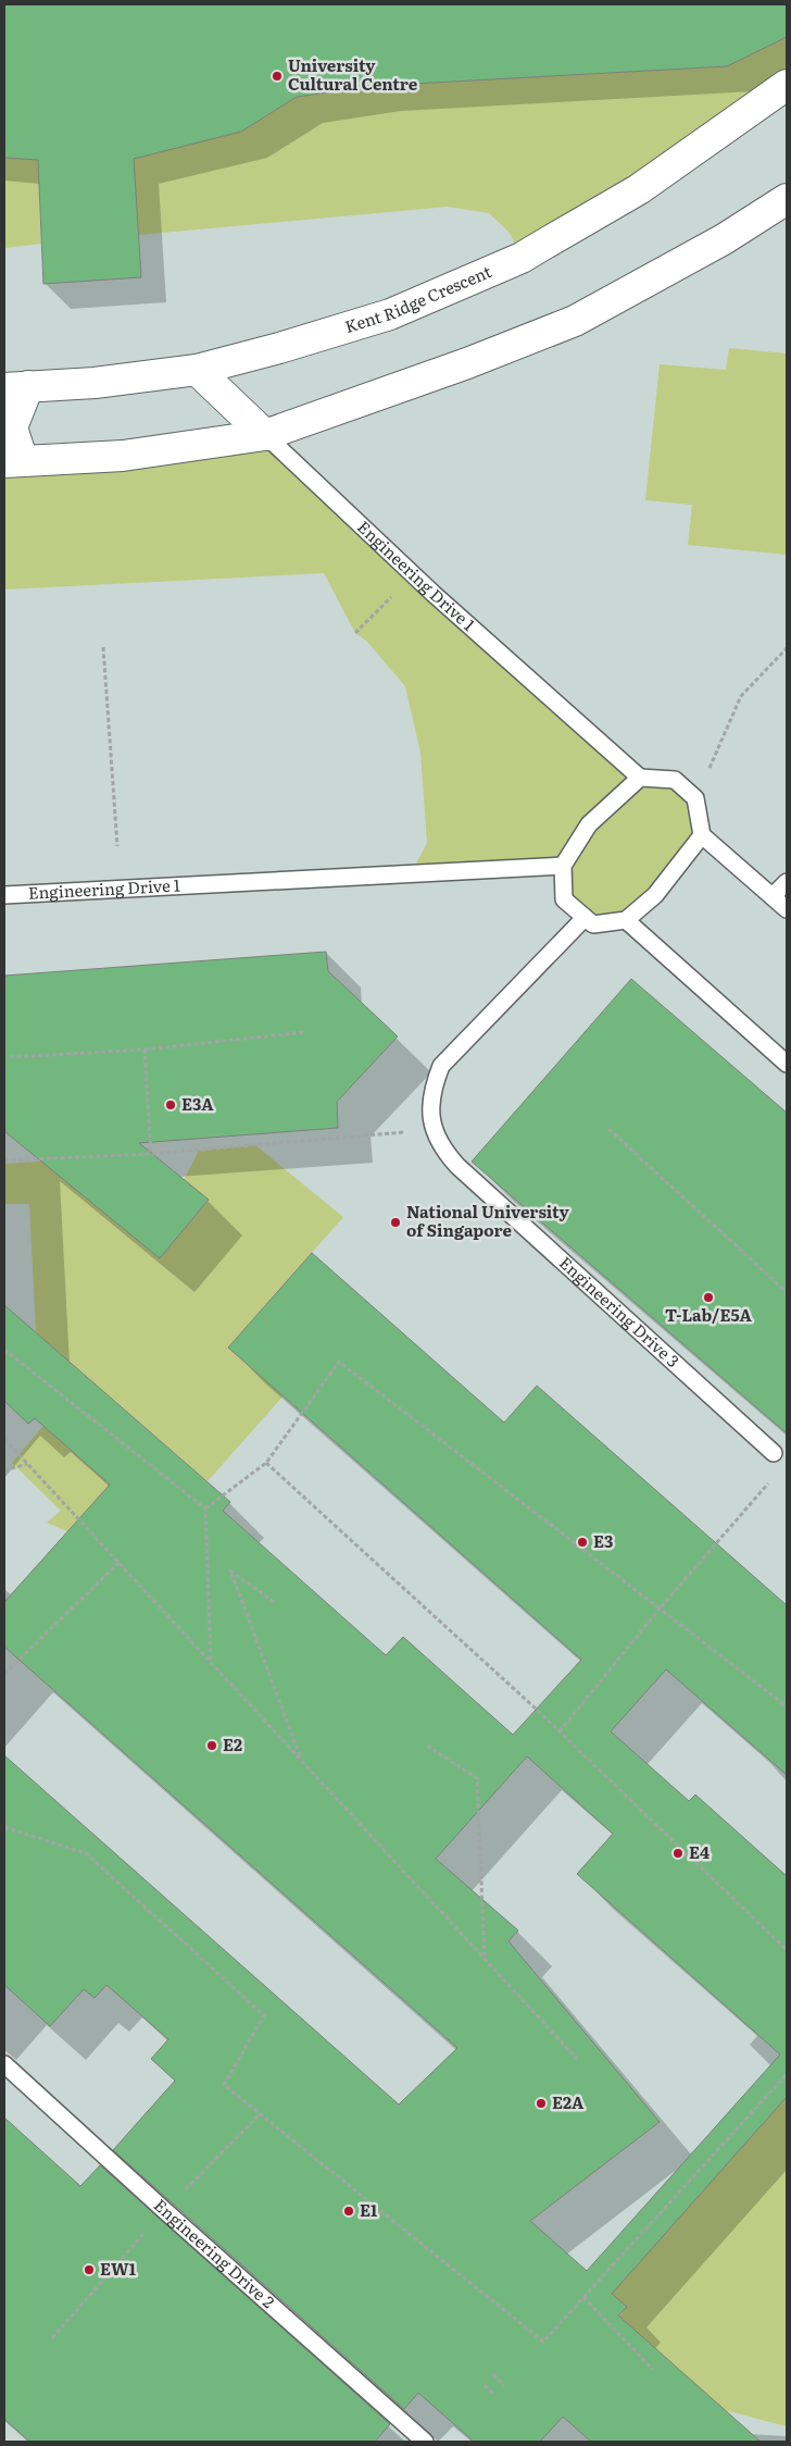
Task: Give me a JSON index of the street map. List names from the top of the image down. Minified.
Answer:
{"streets":{"street":["Kent Ridge Crescent","Engineering Drive 1"],"lane":["Engineering Drive 3","Engineering Drive 2"]},"crossings":[["Kent Ridge Crescent","Engineering Drive 1"],["Engineering Drive 1","Engineering Drive 3"]],"places":["University Cultural Centre","E3A","National University of Singapore","T-Lab/E5A","E3","E2","E4","E2A","E1","EW1"]}
